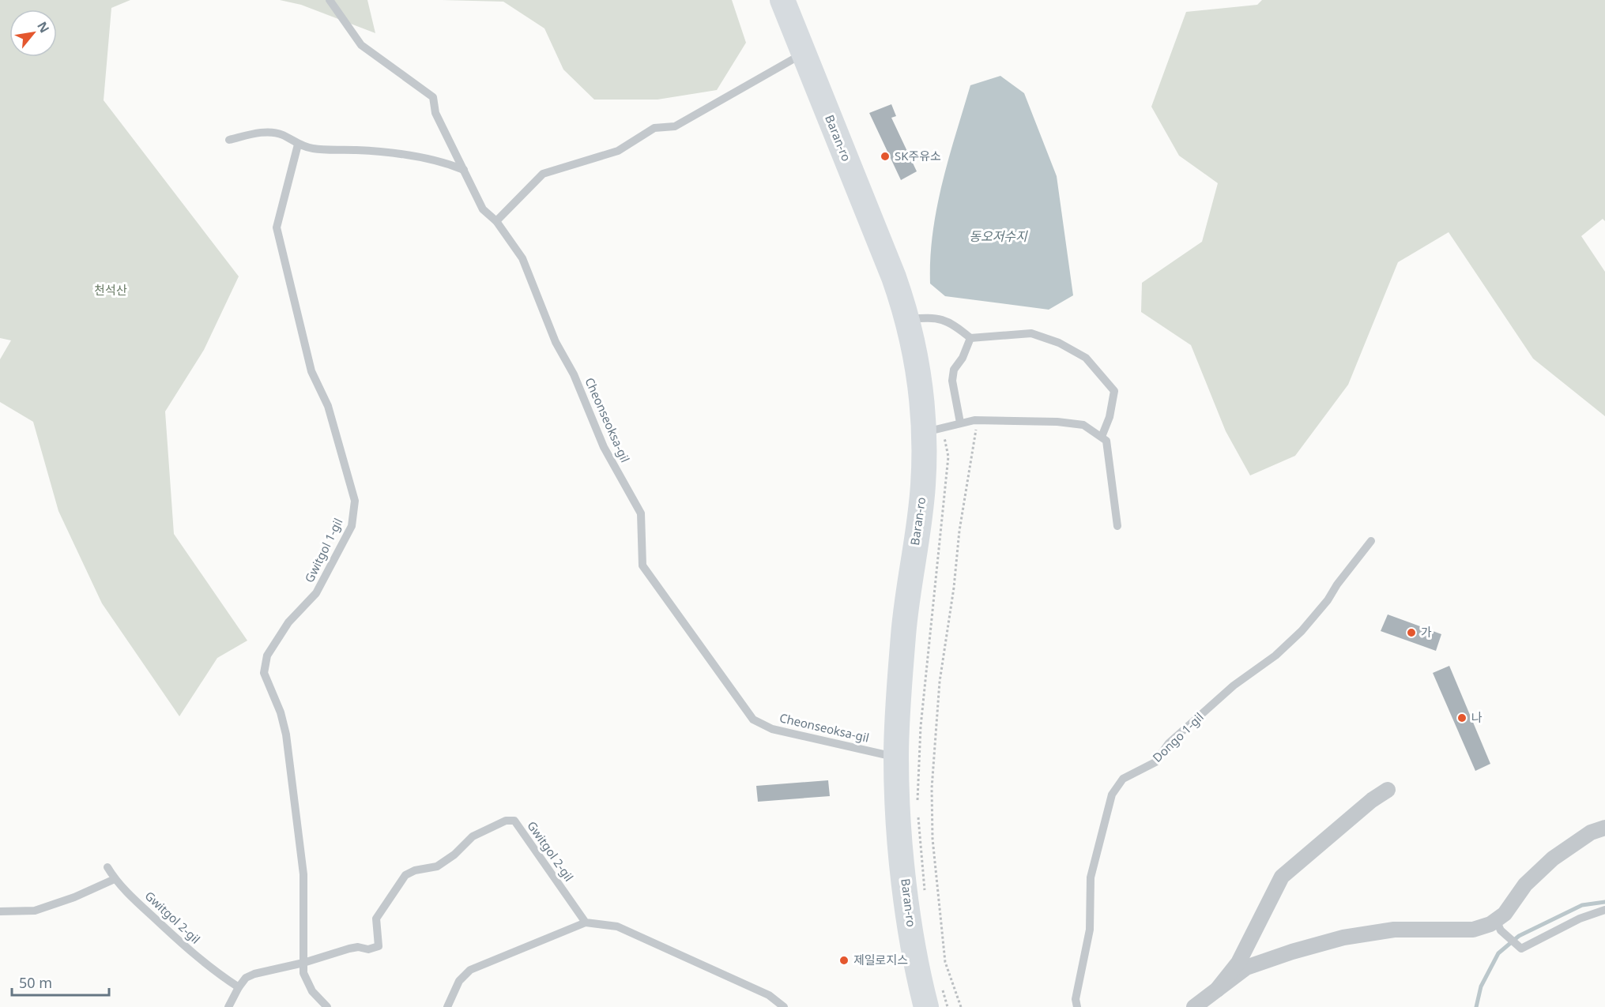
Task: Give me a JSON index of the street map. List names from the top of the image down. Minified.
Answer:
{"streets":{"main road":["Baran-ro"],"lane":["Cheonseoksa-gil","Gwitgol 1-gil","Dongo 1-gil","Gwitgol 2-gil"]},"crossings":[["Baran-ro","Cheonseoksa-gil"],["Gwitgol 1-gil","Gwitgol 2-gil"]],"water":["동오저수지"],"parks":["천석산"],"places":["SK주유소","가","나","제일로지스"],"scale_bar":"50 m","north":"top right"}
